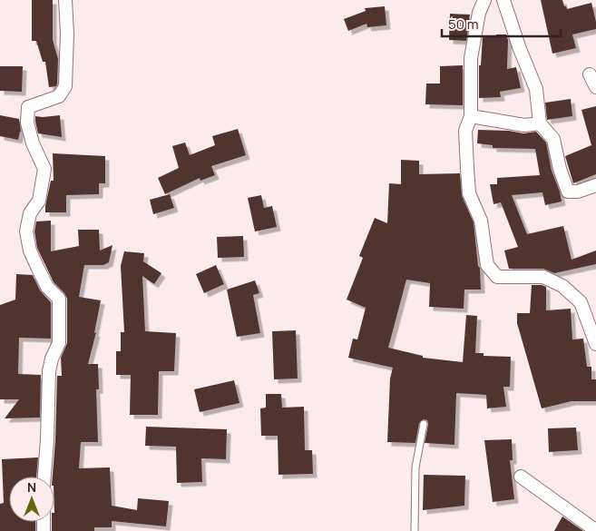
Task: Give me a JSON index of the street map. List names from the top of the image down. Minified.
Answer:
{"scale_bar":"50 m","north":"top"}
